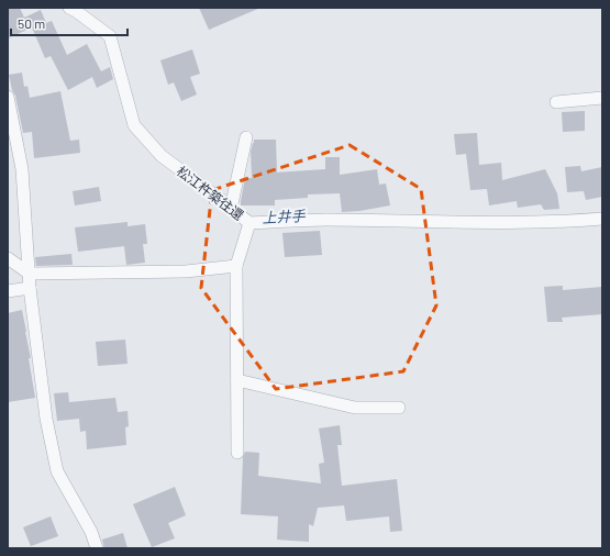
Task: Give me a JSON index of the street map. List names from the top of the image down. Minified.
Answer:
{"streets":{"street":["松江杵築往還"]},"water":["上井手"],"scale_bar":"50 m"}
